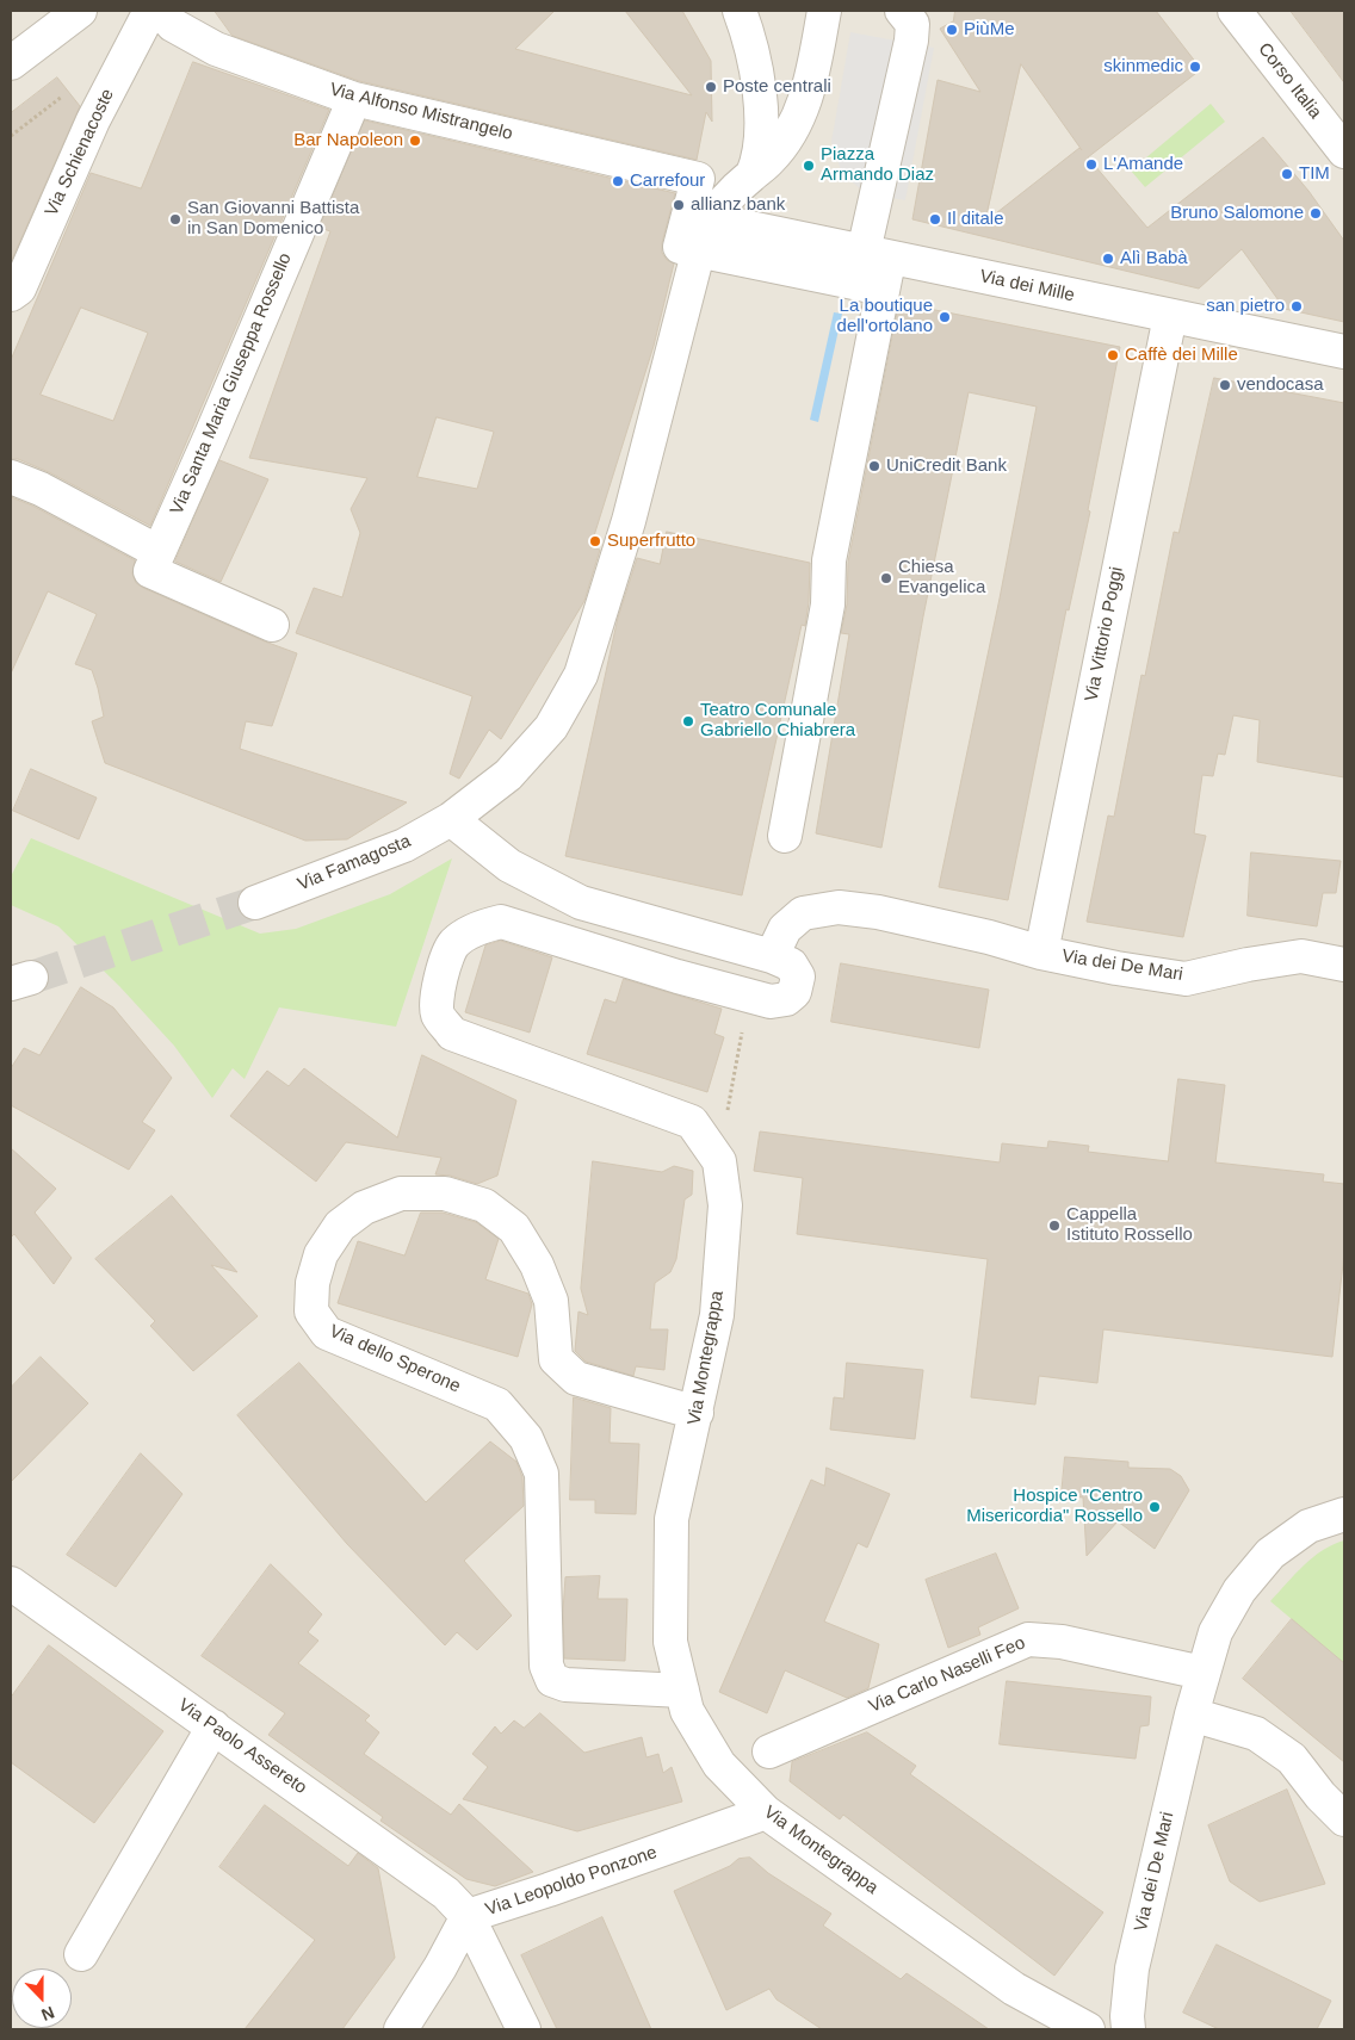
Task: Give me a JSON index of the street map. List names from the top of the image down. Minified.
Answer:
{"streets":{"street":["Corso Italia","Via Alfonso Mistrangelo","Via Schienacoste","Via dei Mille","Via Santa Maria Giuseppa Rossello","Via Vittorio Poggi","Via Famagosta","Via dei De Mari","Via Montegrappa","Via dello Sperone","Via Carlo Naselli Feo","Via Paolo Assereto","Via Leopoldo Ponzone"]},"crossings":[["Via Alfonso Mistrangelo","Via Santa Maria Giuseppa Rossello"],["Via dei Mille","Via Vittorio Poggi"],["Via Vittorio Poggi","Via dei De Mari"],["Via dei De Mari","Via Montegrappa"],["Via dei De Mari","Via Carlo Naselli Feo"],["Via Montegrappa","Via dello Sperone"],["Via Montegrappa","Via Leopoldo Ponzone"],["Via Paolo Assereto","Via Leopoldo Ponzone"]],"places":["PiùMe","skinmedic","Poste centrali","Bar Napoleon","L'Amande","Piazza Armando Diaz","TIM","Carrefour","allianz bank","Bruno Salomone","San Giovanni Battista in San Domenico","Il ditale","Alì Babà","san pietro","La boutique dell'ortolano","Caffè dei Mille","vendocasa","UniCredit Bank","Superfrutto","Chiesa Evangelica","Teatro Comunale Gabriello Chiabrera","Cappella Istituto Rossello","Hospice \"Centro Misericordia\" Rossello"],"north":"bottom"}
